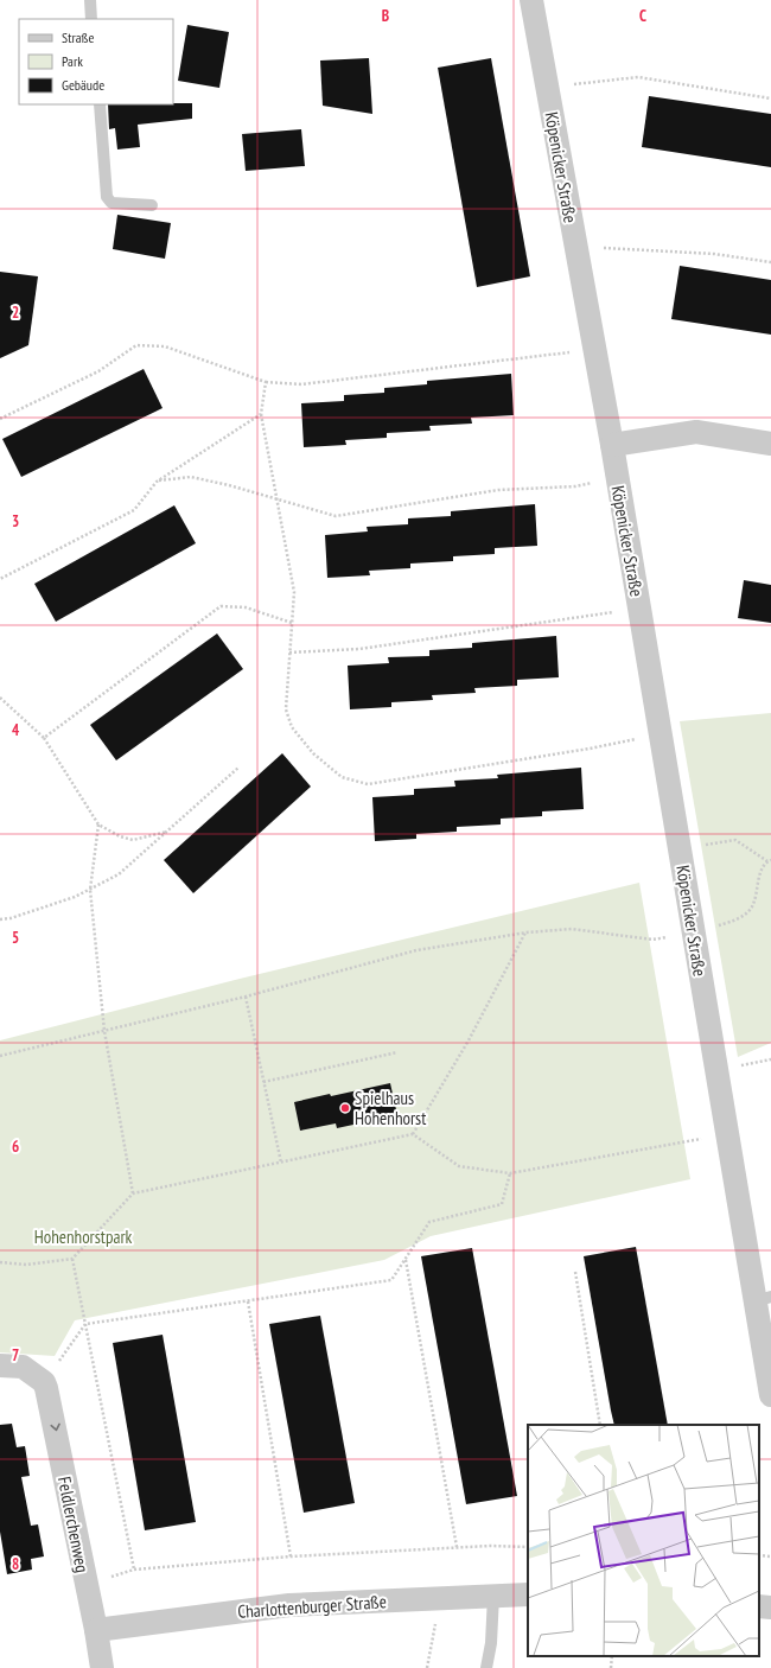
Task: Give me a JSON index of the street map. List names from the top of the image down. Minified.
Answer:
{"streets":{"street":["Köpenicker Straße","Feldlerchenweg","Charlottenburger Straße"]},"crossings":[["Feldlerchenweg","Charlottenburger Straße"]],"one_way":["Feldlerchenweg"],"parks":["Hohenhorstpark"],"places":["Spielhaus Hohenhorst"],"legend":["Straße","Park","Gebäude"],"grid":{"columns":["B","C"],"rows":["2","3","4","5","6","7","8"]}}
